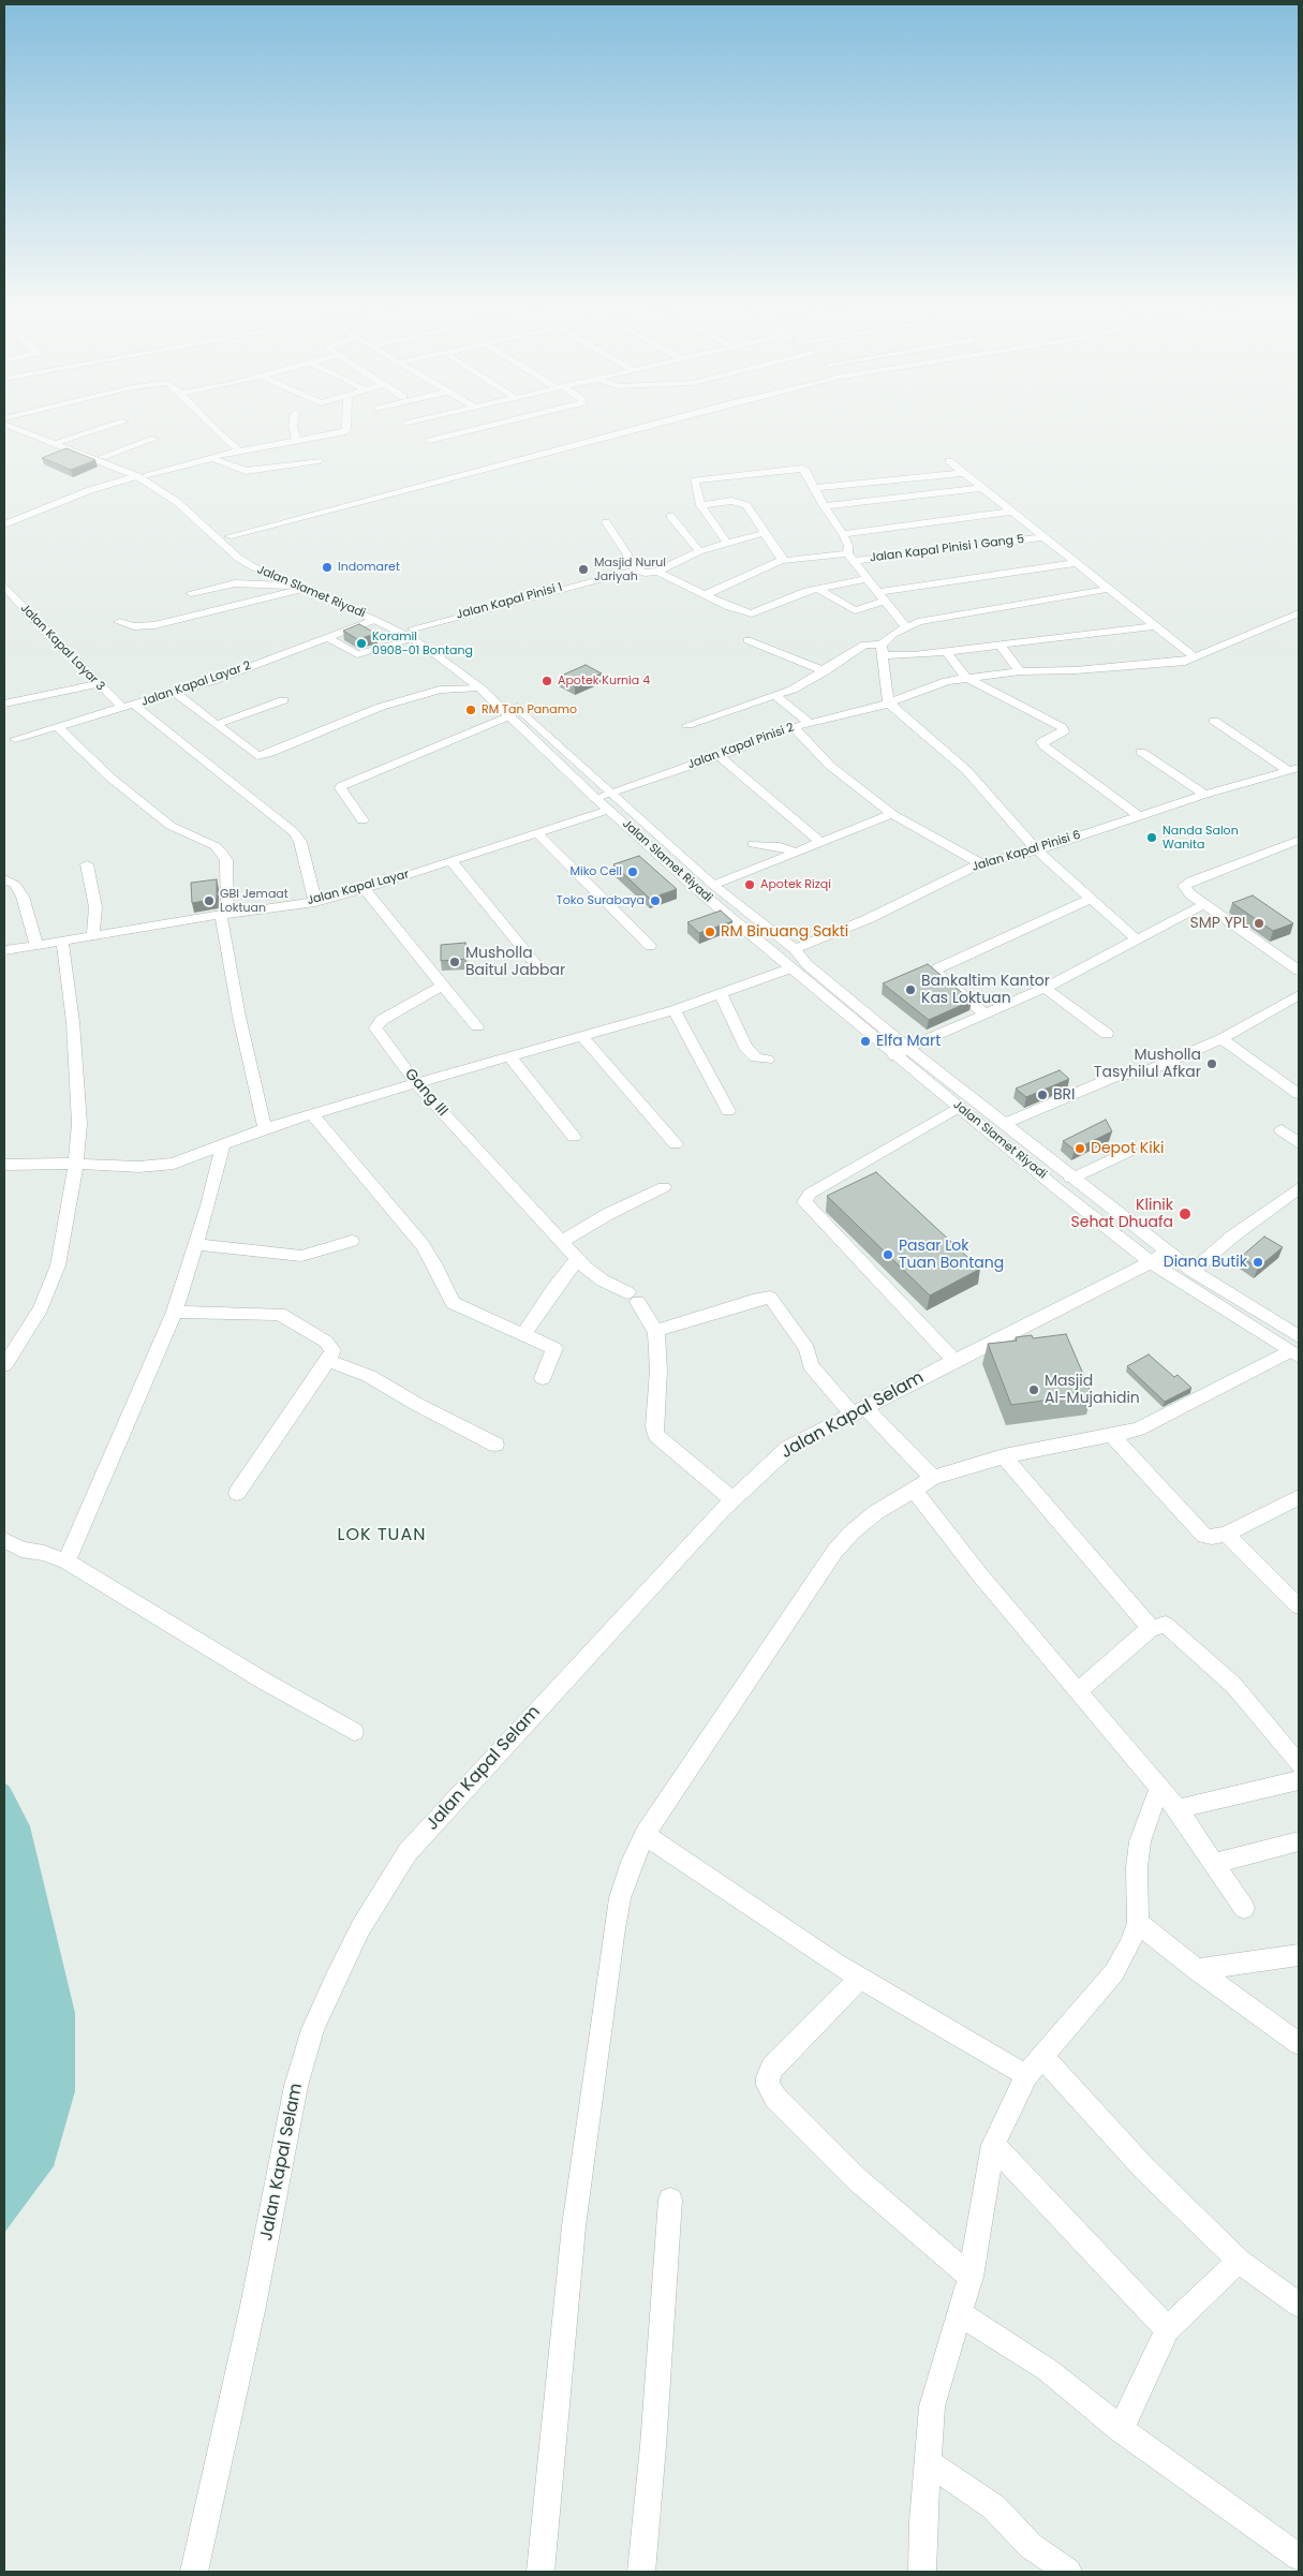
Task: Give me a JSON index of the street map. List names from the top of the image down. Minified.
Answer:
{"streets":{"street":["Jalan Kapal Pinisi 1 Gang 5","Jalan Slamet Riyadi","Jalan Kapal Pinisi 1","Jalan Kapal Layar 3","Jalan Kapal Layar 2","Jalan Kapal Pinisi 2","Jalan Kapal Pinisi 6","Jalan Kapal Layar","Gang III","Jalan Kapal Selam"]},"crossings":[["Jalan Slamet Riyadi","Jalan Kapal Pinisi 1"],["Jalan Slamet Riyadi","Jalan Kapal Layar 2"],["Jalan Slamet Riyadi","Jalan Kapal Pinisi 2"],["Jalan Slamet Riyadi","Jalan Kapal Pinisi 6"],["Jalan Slamet Riyadi","Jalan Kapal Layar"],["Jalan Slamet Riyadi","Jalan Kapal Selam"],["Jalan Kapal Pinisi 1","Jalan Kapal Layar 2"],["Jalan Kapal Layar 3","Jalan Kapal Layar 2"],["Jalan Kapal Layar 3","Jalan Kapal Layar"]],"districts":["LOK TUAN"],"places":["Indomaret","Masjid Nurul Jariyah","Koramil 0908-01 Bontang","Apotek Kurnia 4","RM Tan Panamo","Nanda Salon Wanita","Miko Cell","Apotek Rizqi","GBI Jemaat Loktuan","Toko Surabaya","SMP YPL","RM Binuang Sakti","Musholla Baitul Jabbar","Bankaltim Kantor Kas Loktuan","Elfa Mart","Musholla Tasyhilul Afkar","BRI","Depot Kiki","Klinik Sehat Dhuafa","Pasar Lok Tuan Bontang","Diana Butik","Masjid Al-Mujahidin"]}
